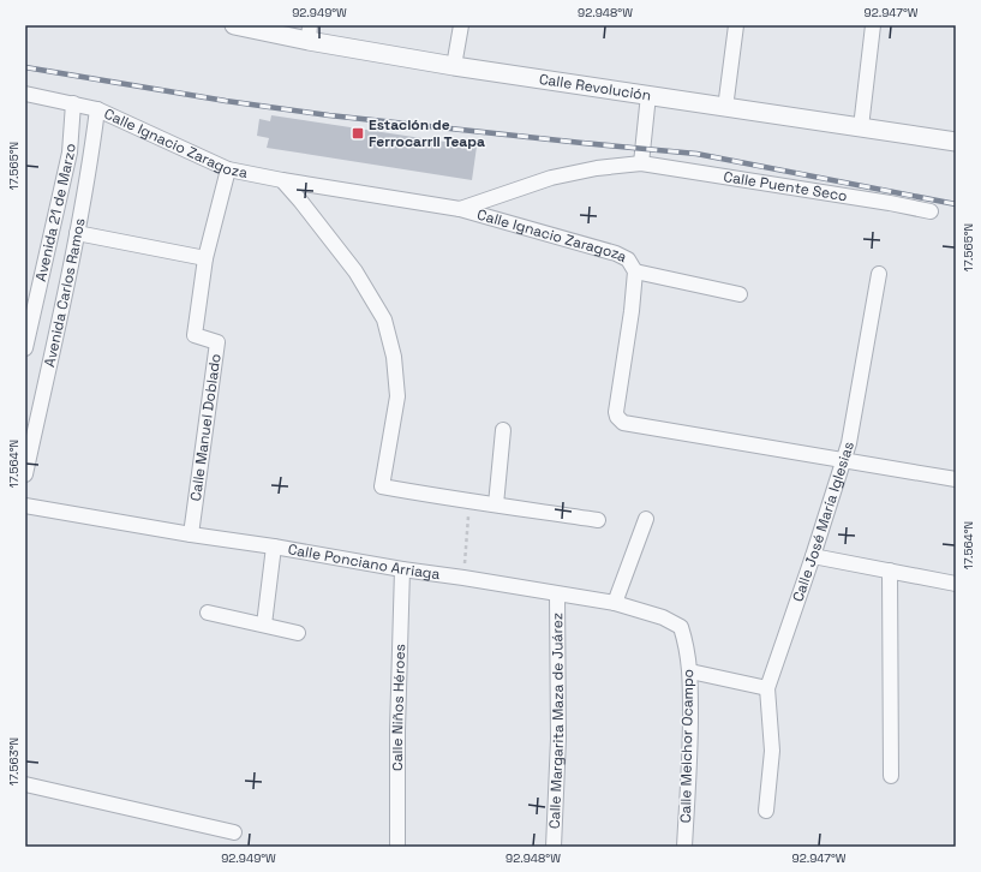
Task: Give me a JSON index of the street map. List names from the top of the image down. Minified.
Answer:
{"streets":{"street":["Calle Revolución","Calle Ignacio Zaragoza","Calle Puente Seco","Avenida 21 de Marzo","Avenida Carlos Ramos","Calle Manuel Doblado","Calle José María Iglesias","Calle Ponciano Arriaga","Calle Niños Héroes","Calle Margarita Maza de Juárez","Calle Melchor Ocampo"]},"crossings":[["Calle Ignacio Zaragoza","Calle Puente Seco"],["Calle Ignacio Zaragoza","Avenida 21 de Marzo"],["Calle Ignacio Zaragoza","Avenida Carlos Ramos"],["Calle Ignacio Zaragoza","Calle Manuel Doblado"],["Calle Ignacio Zaragoza","Calle José María Iglesias"],["Calle Manuel Doblado","Calle Ponciano Arriaga"],["Calle Ponciano Arriaga","Calle Niños Héroes"],["Calle Ponciano Arriaga","Calle Margarita Maza de Juárez"],["Calle Ponciano Arriaga","Calle Melchor Ocampo"]],"places":{"transit":["Estación de Ferrocarril Teapa"]},"coordinates":["92.949°W","92.948°W","92.947°W","17.565°N","17.564°N","17.563°N"]}
